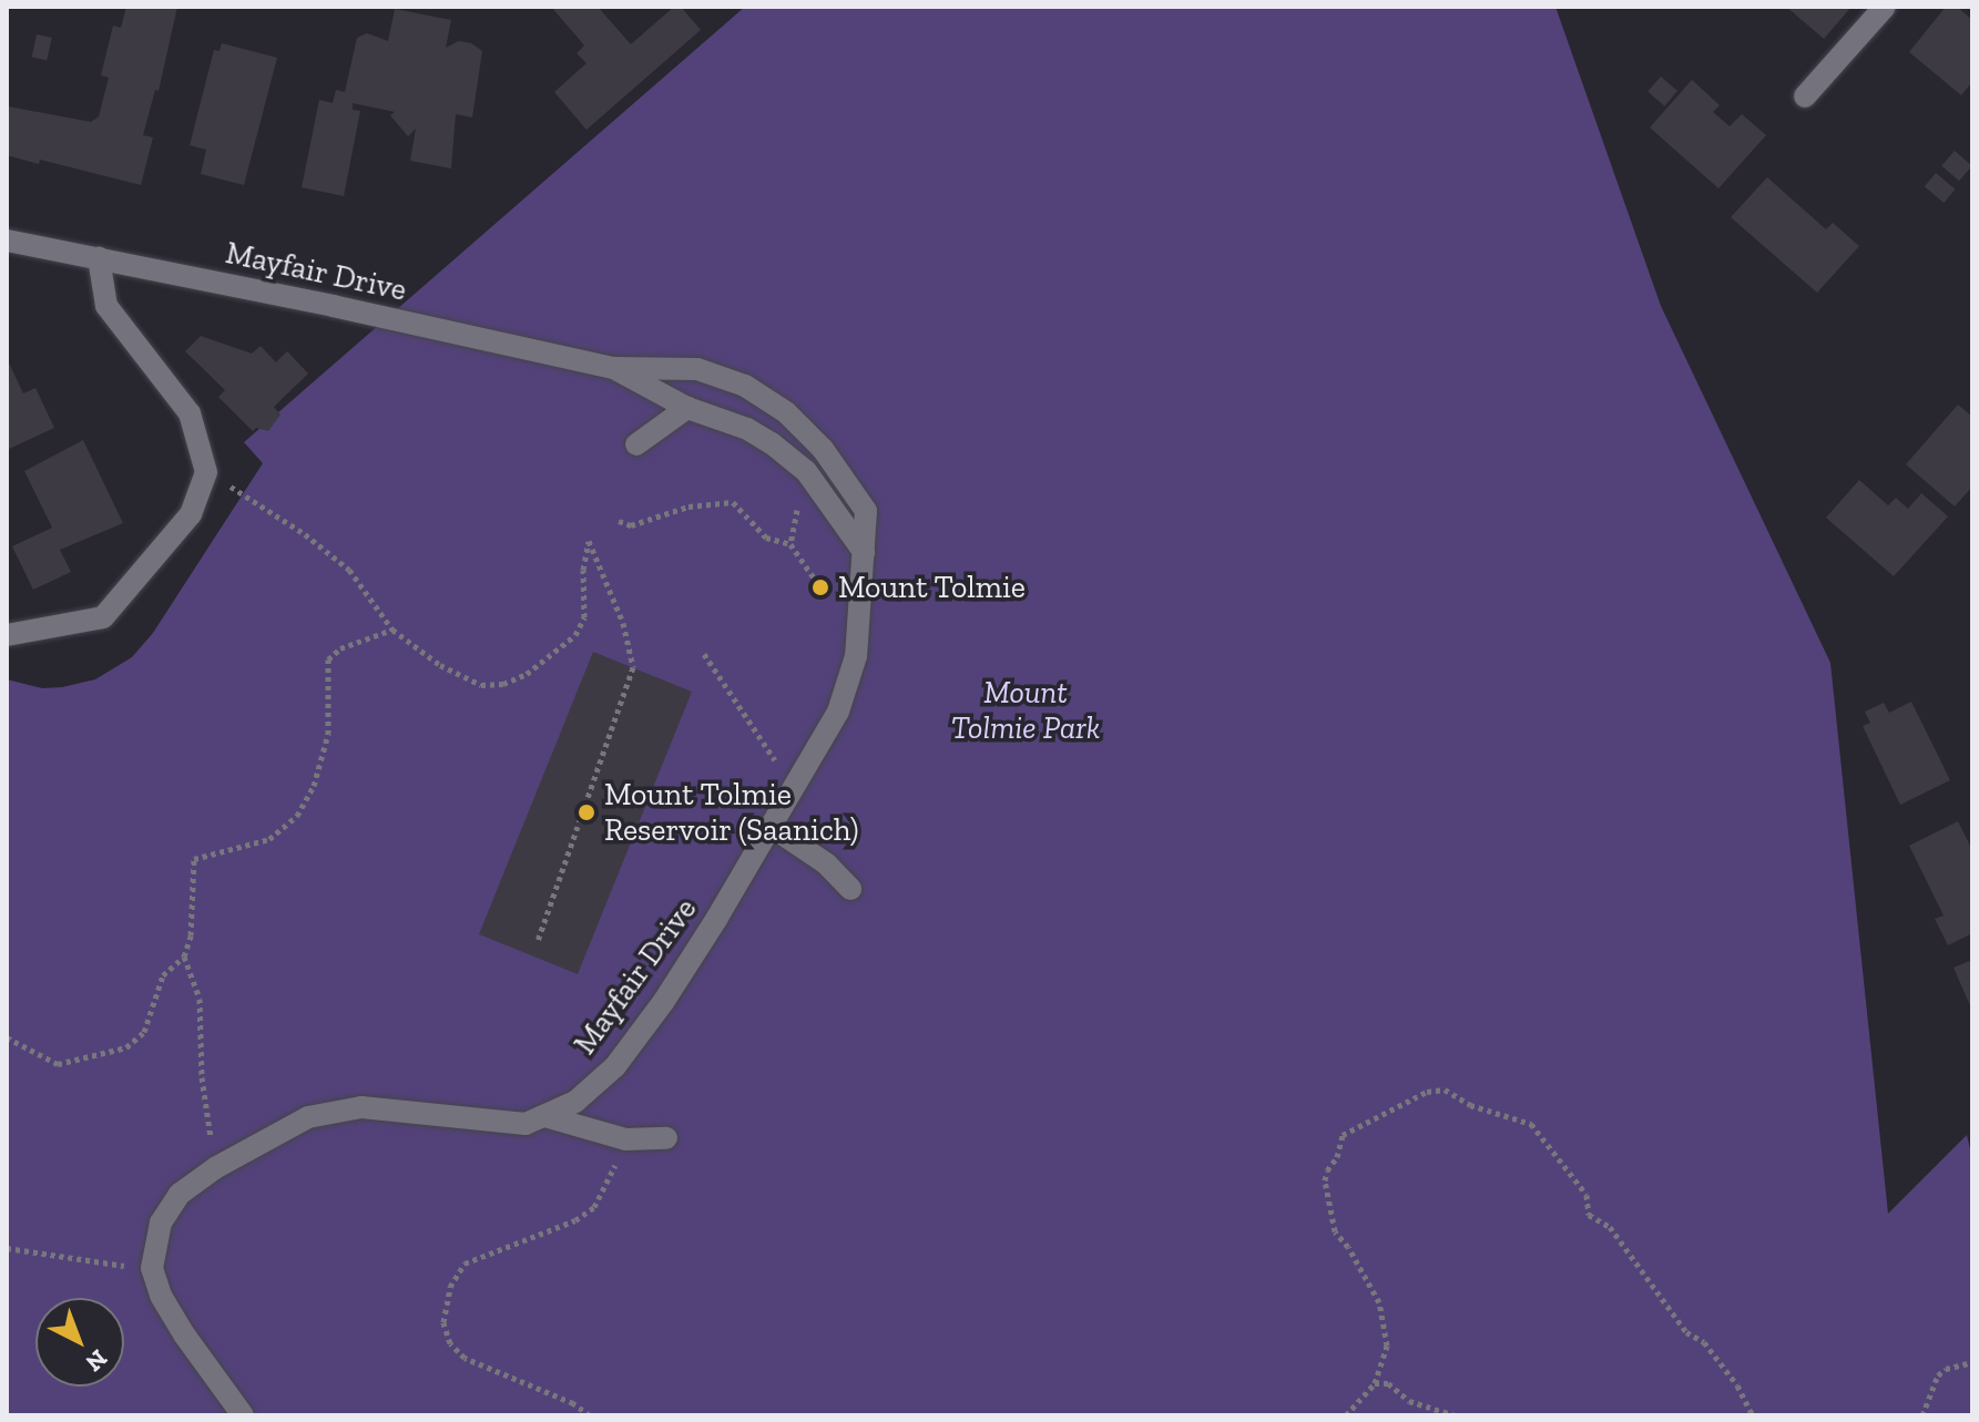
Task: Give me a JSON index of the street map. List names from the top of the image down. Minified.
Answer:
{"streets":{"street":["Mayfair Drive"]},"parks":["Mount Tolmie Park"],"places":["Mount Tolmie","Mount Tolmie Reservoir (Saanich)"],"north":"bottom right"}
